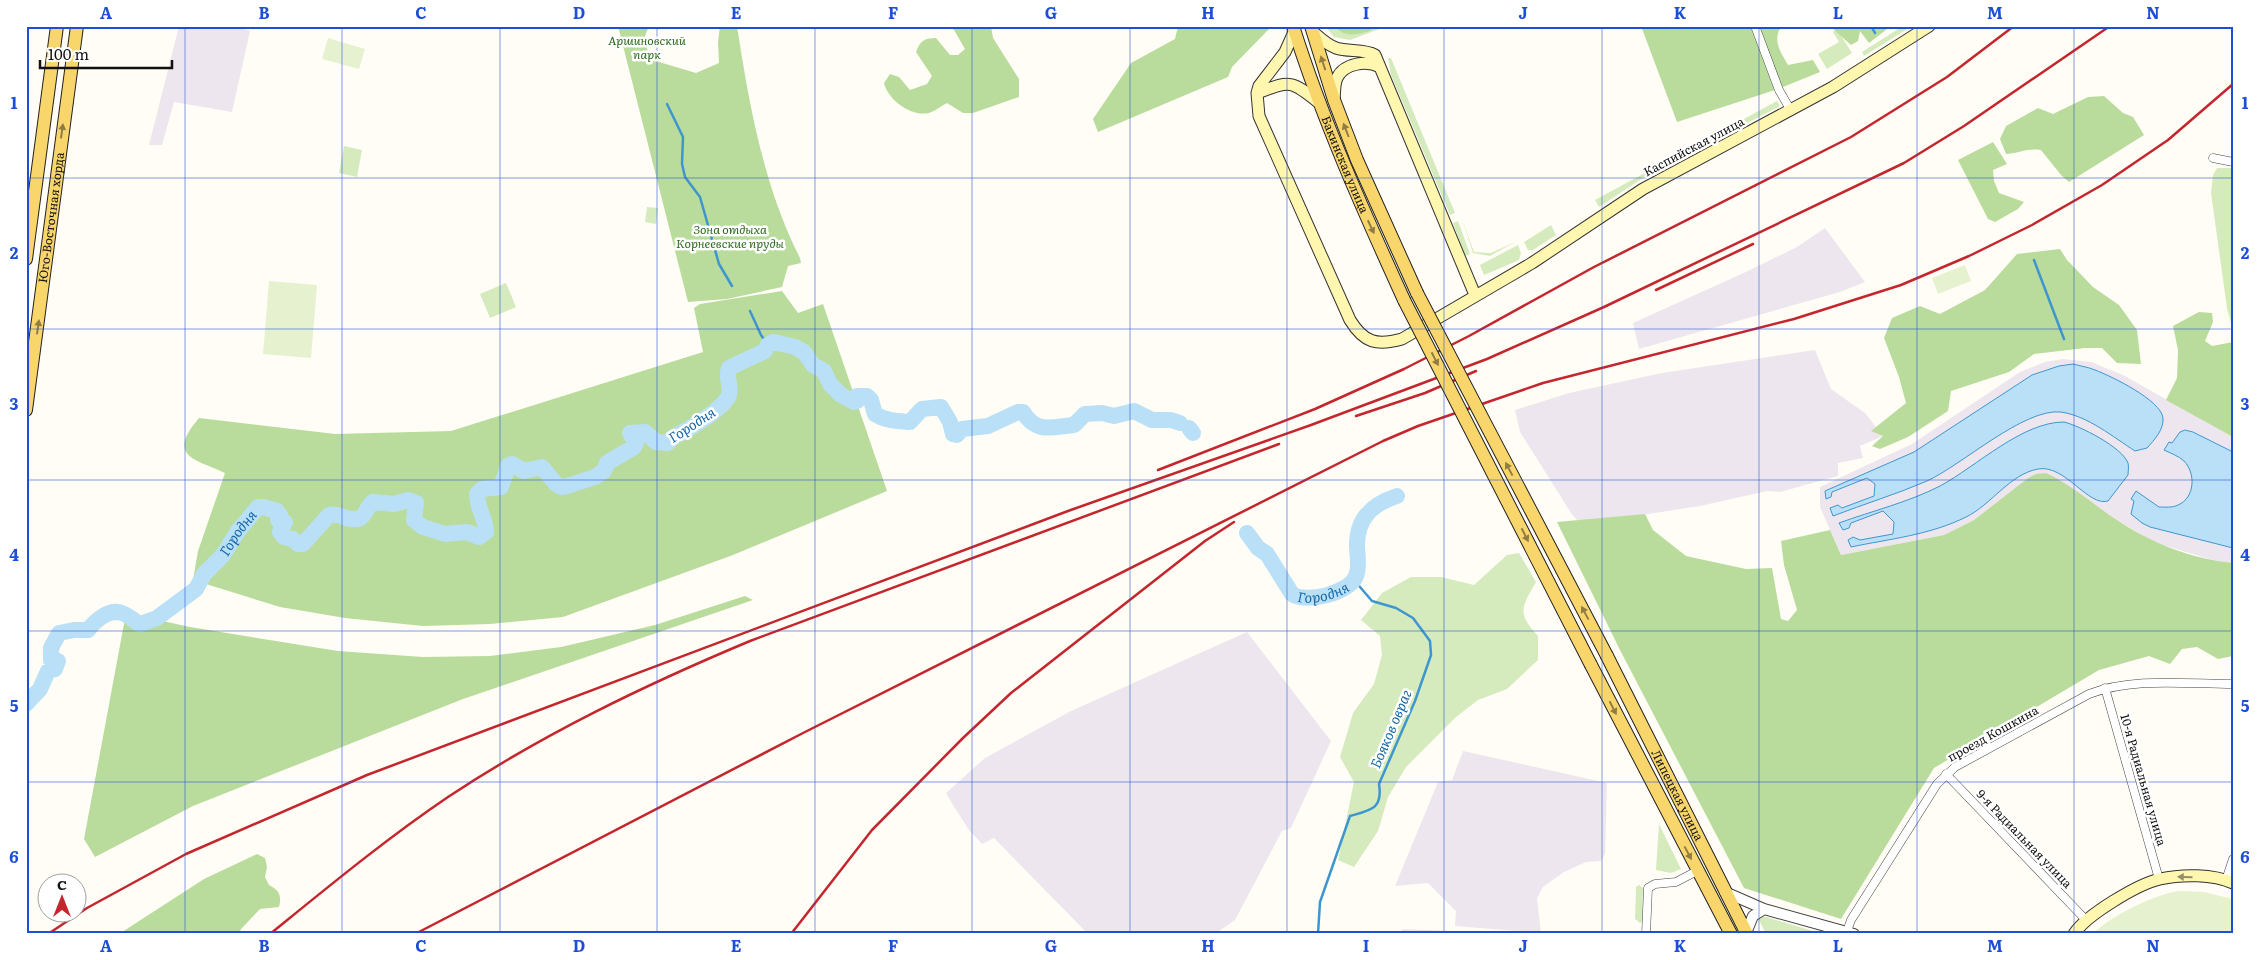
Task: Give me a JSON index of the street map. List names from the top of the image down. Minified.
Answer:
{"streets":{"main road":["Каспийская улица","Бакинская улица","Юго-Восточная хорда","Липецкая улица"],"street":["проезд Кошкина","10-я Радиальная улица","9-я Радиальная улица"]},"crossings":[["Бакинская улица","Липецкая улица"],["проезд Кошкина","10-я Радиальная улица"],["проезд Кошкина","9-я Радиальная улица"]],"water":["Городня","Бояков овраг"],"parks":["Аршиновский парк","Зона отдыха Корнеевские пруды"],"scale_bar":"100 m","north":"top","grid":{"columns":["A","B","C","D","E","F","G","H","I","J","K","L","M","N"],"rows":["1","2","3","4","5","6"]}}
